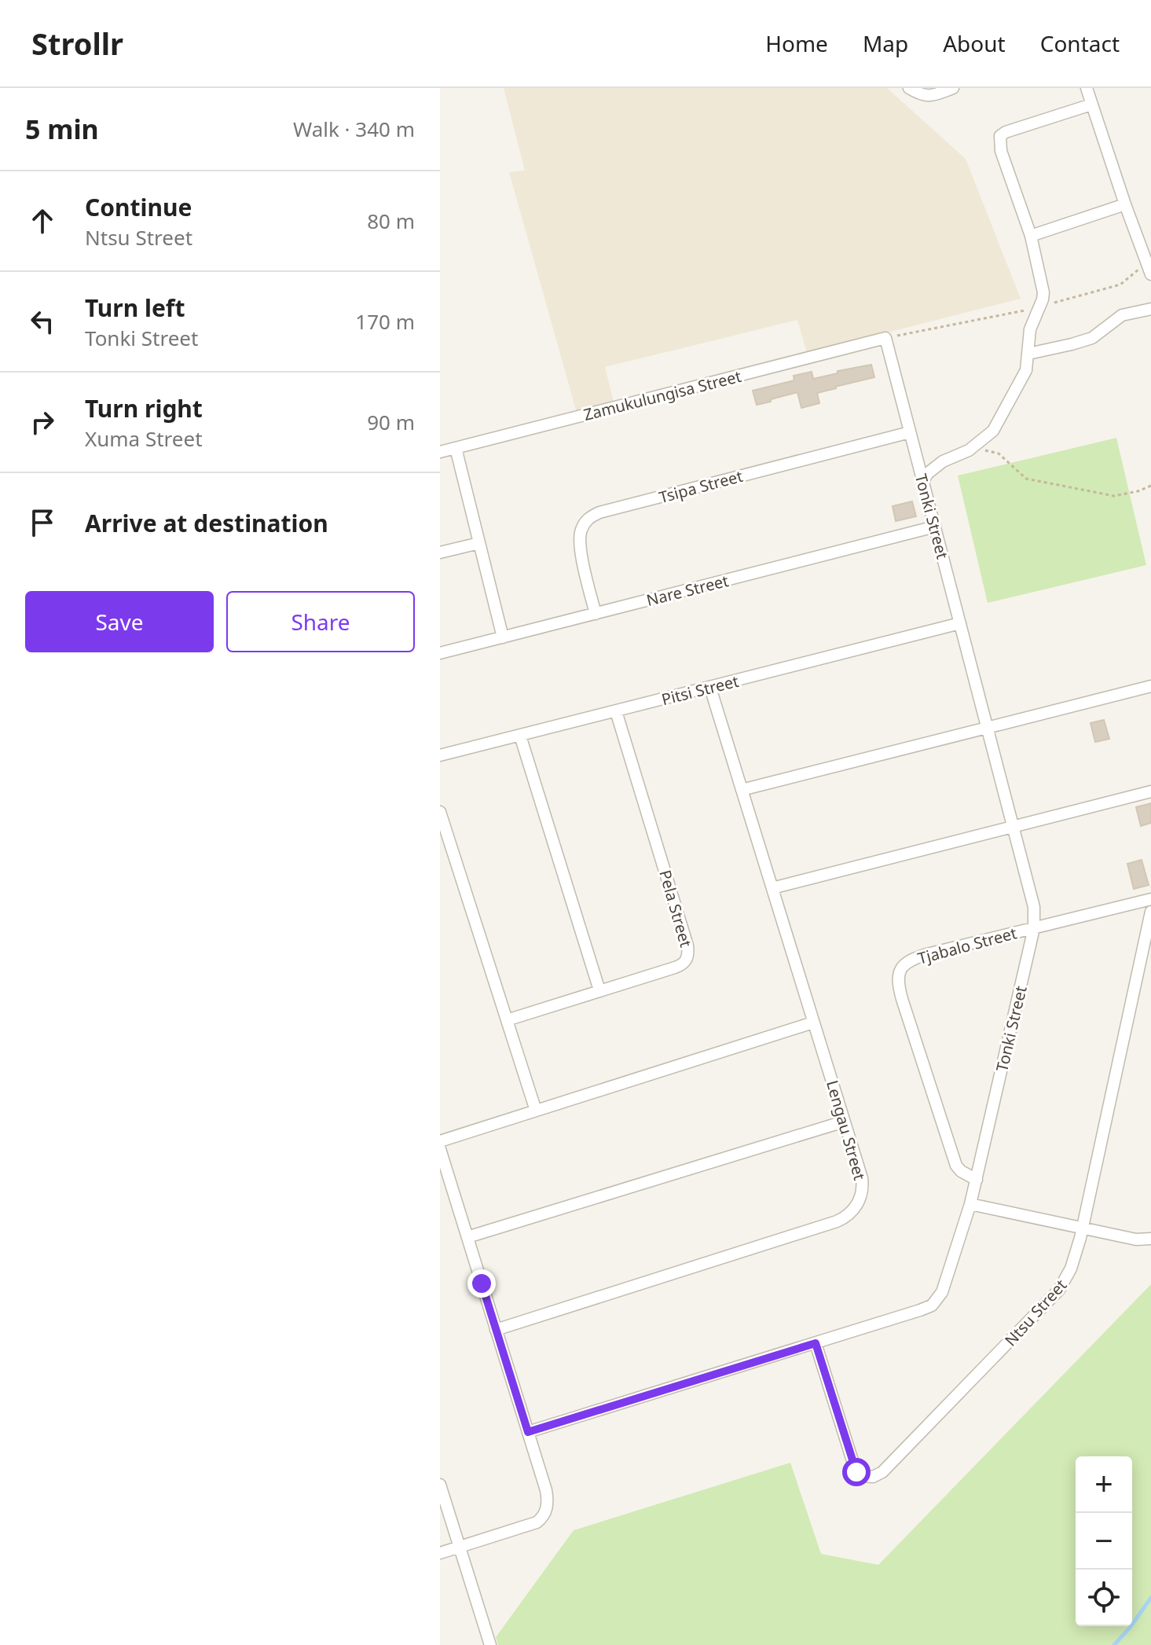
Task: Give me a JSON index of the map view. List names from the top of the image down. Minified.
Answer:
{"streets":{"street":["Zamukulungisa Street","Tsipa Street","Tonki Street","Nare Street","Pitsi Street","Pela Street","Tjabalo Street","Lengau Street","Ntsu Street"]},"crossings":[["Zamukulungisa Street","Tonki Street"],["Tsipa Street","Tonki Street"],["Tsipa Street","Nare Street"],["Tonki Street","Nare Street"],["Tonki Street","Pitsi Street"],["Tonki Street","Tjabalo Street"],["Tonki Street","Ntsu Street"],["Pitsi Street","Pela Street"],["Pitsi Street","Lengau Street"]],"page":{"header":"Strollr","nav":["Home","Map","About","Contact"],"heading":["5 min","Walk · 340 m"],"list":[["Continue","Ntsu Street","80 m"],["Turn left","Tonki Street","170 m"],["Turn right","Xuma Street","90 m"],"Arrive at destination"],"buttons":["Save","Share"],"map_buttons":["+","−"]}}
